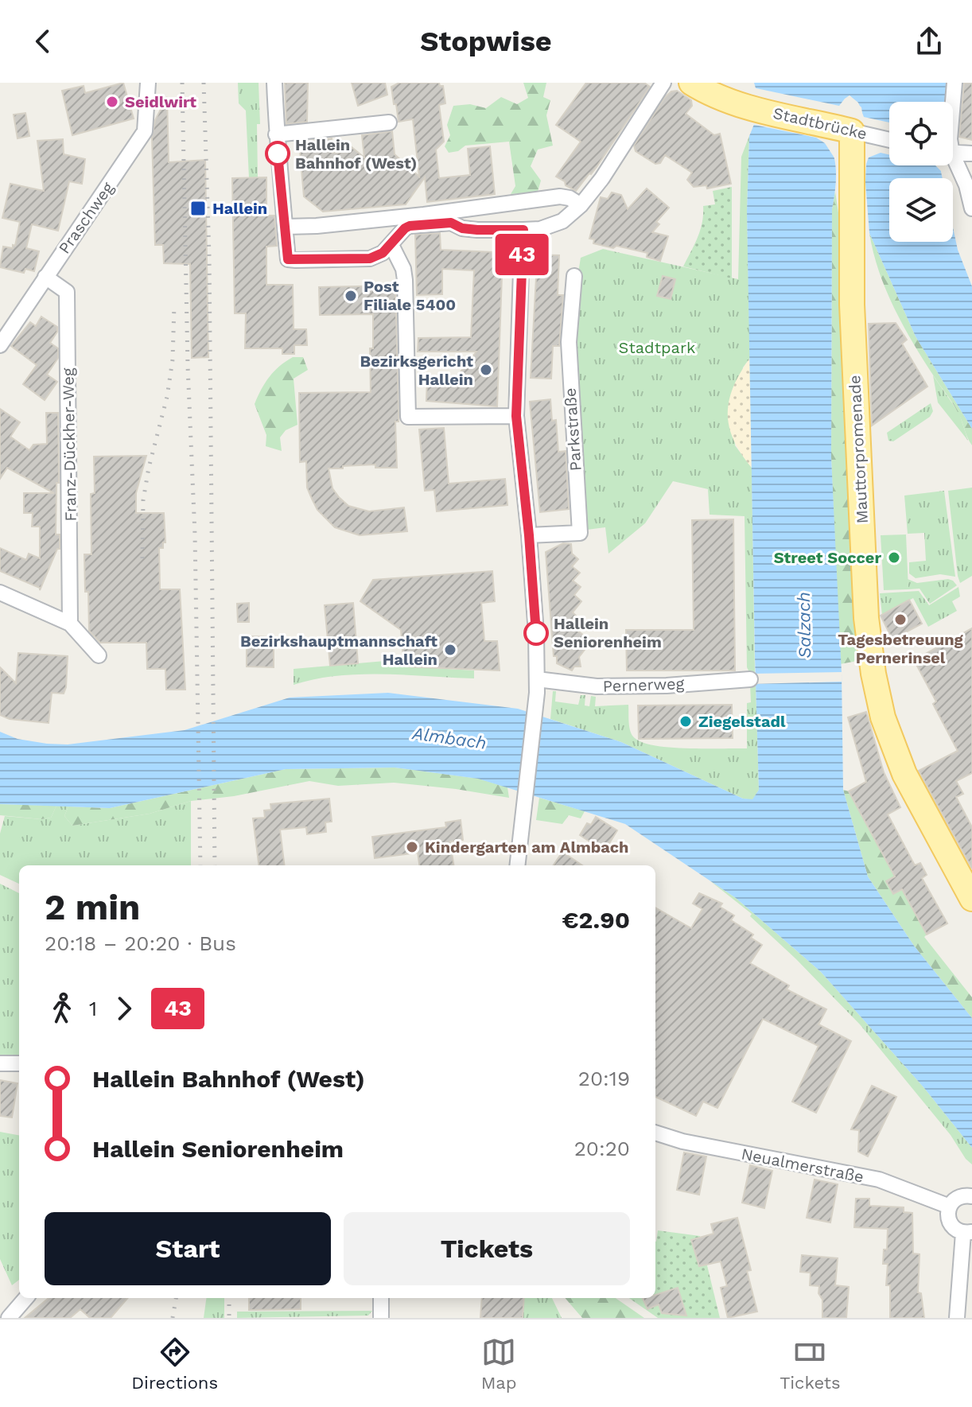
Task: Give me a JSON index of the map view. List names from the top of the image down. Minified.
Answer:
{"streets":{"main road":["Stadtbrücke","Mauttorpromenade"],"street":["Praschweg","Parkstraße","Franz-Dückher-Weg","Pernerweg","Neualmerstraße"]},"crossings":[["Stadtbrücke","Mauttorpromenade"],["Praschweg","Franz-Dückher-Weg"]],"water":["Salzach","Almbach"],"parks":["Stadtpark"],"places":{"other":["Seidlwirt","Hallein Bahnhof (West)","Post Filiale 5400","Bezirksgericht Hallein","Street Soccer","Tagesbetreuung Pernerinsel","Hallein Seniorenheim","Bezirkshauptmannschaft Hallein","Ziegelstadl","Kindergarten am Almbach"],"transit":["Hallein"]},"lines":["bus line 43"],"page":{"header":"Stopwise","on_map":"43","heading":["2 min","20:18 – 20:20 · Bus","€2.90"],"legs":["1","43"],"list":[{"name":"Hallein Bahnhof (West)","value":"20:19"},{"name":"Hallein Seniorenheim","value":"20:20"}],"buttons":["Start","Tickets"],"tabs":["Directions","Map","Tickets"]}}
